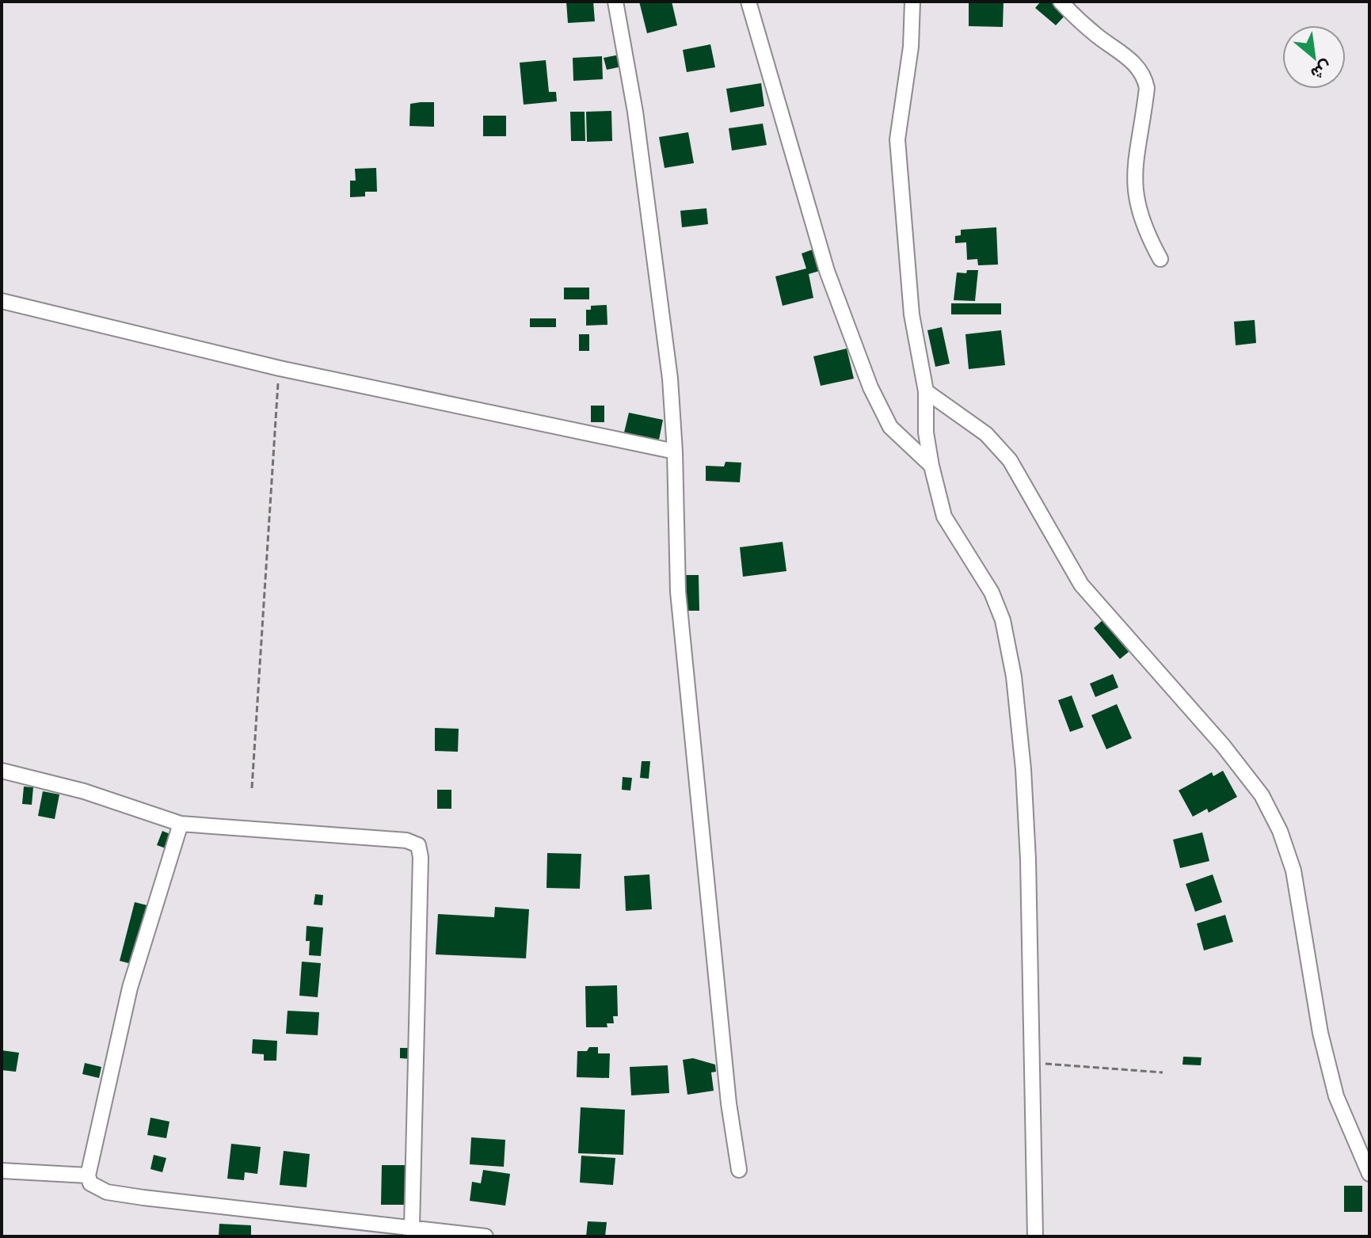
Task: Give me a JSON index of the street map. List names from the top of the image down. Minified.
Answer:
{"north":"bottom right"}
